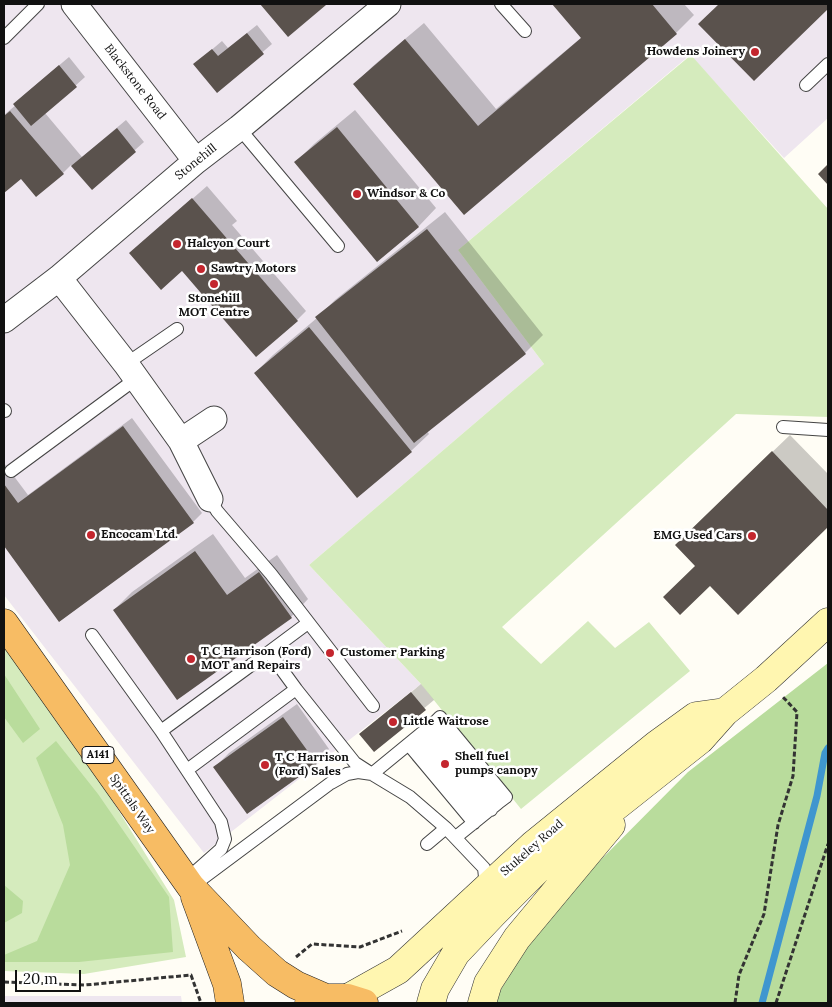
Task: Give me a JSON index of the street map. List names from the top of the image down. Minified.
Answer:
{"streets":{"highway":["A141","Spittals Way"],"main road":["Stukeley Road"],"street":["Blackstone Road","Stonehill"]},"crossings":[["Blackstone Road","Stonehill"],["Spittals Way","Stukeley Road"]],"places":["Howdens Joinery","Windsor & Co","Halcyon Court","Sawtry Motors","Stonehill MOT Centre","Encocam Ltd.","EMG Used Cars","Customer Parking","T C Harrison (Ford) MOT and Repairs","Little Waitrose","Shell fuel pumps canopy","T C Harrison (Ford) Sales"],"scale_bar":"20 m"}
